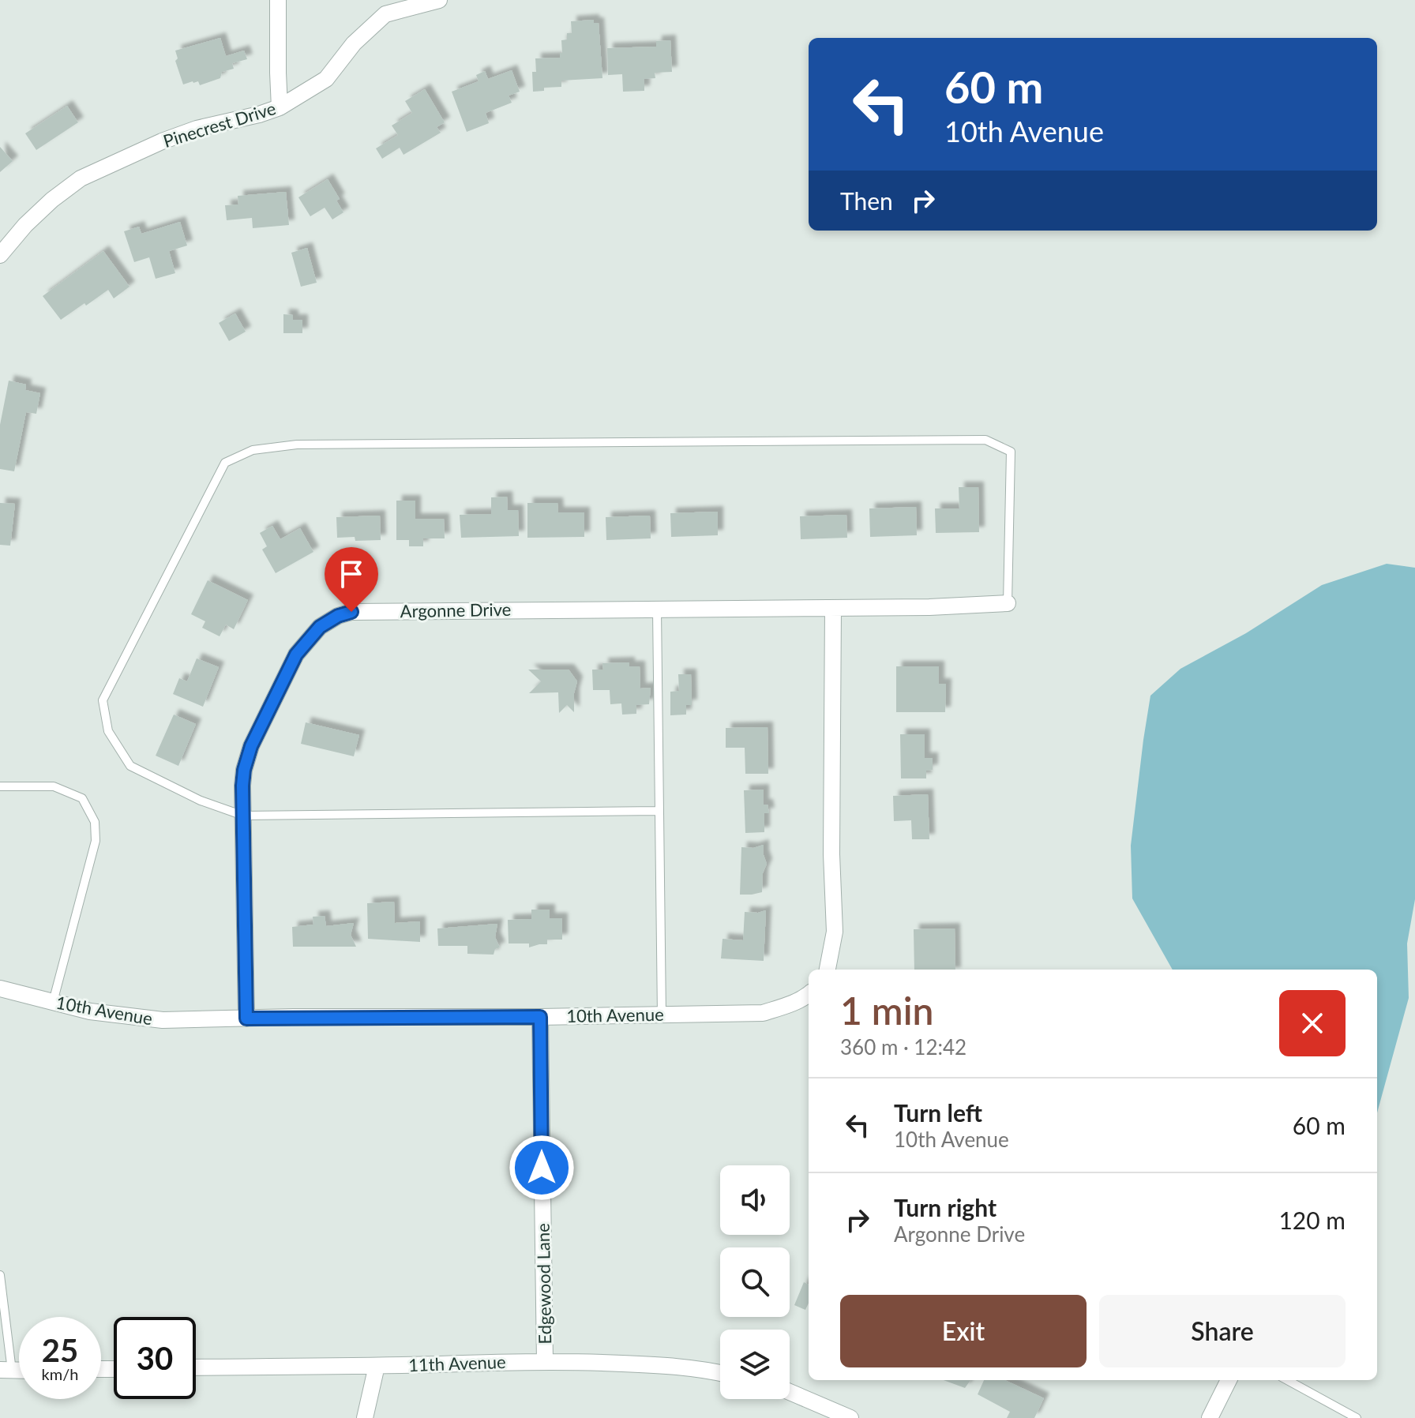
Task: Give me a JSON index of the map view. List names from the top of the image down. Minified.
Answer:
{"streets":{"street":["Pinecrest Drive","Argonne Drive","10th Avenue","Edgewood Lane","11th Avenue"]},"crossings":[["Argonne Drive","10th Avenue"],["10th Avenue","Edgewood Lane"],["Edgewood Lane","11th Avenue"]],"page":{"turn":["60 m","10th Avenue"],"then":"Then","heading":["1 min","360 m · 12:42"],"list":[{"name":"Turn left","note":"10th Avenue","value":"60 m"},{"name":"Turn right","note":"Argonne Drive","value":"120 m"}],"buttons":["Exit","Share"],"speed":"25 km/h","limit":"30"}}
